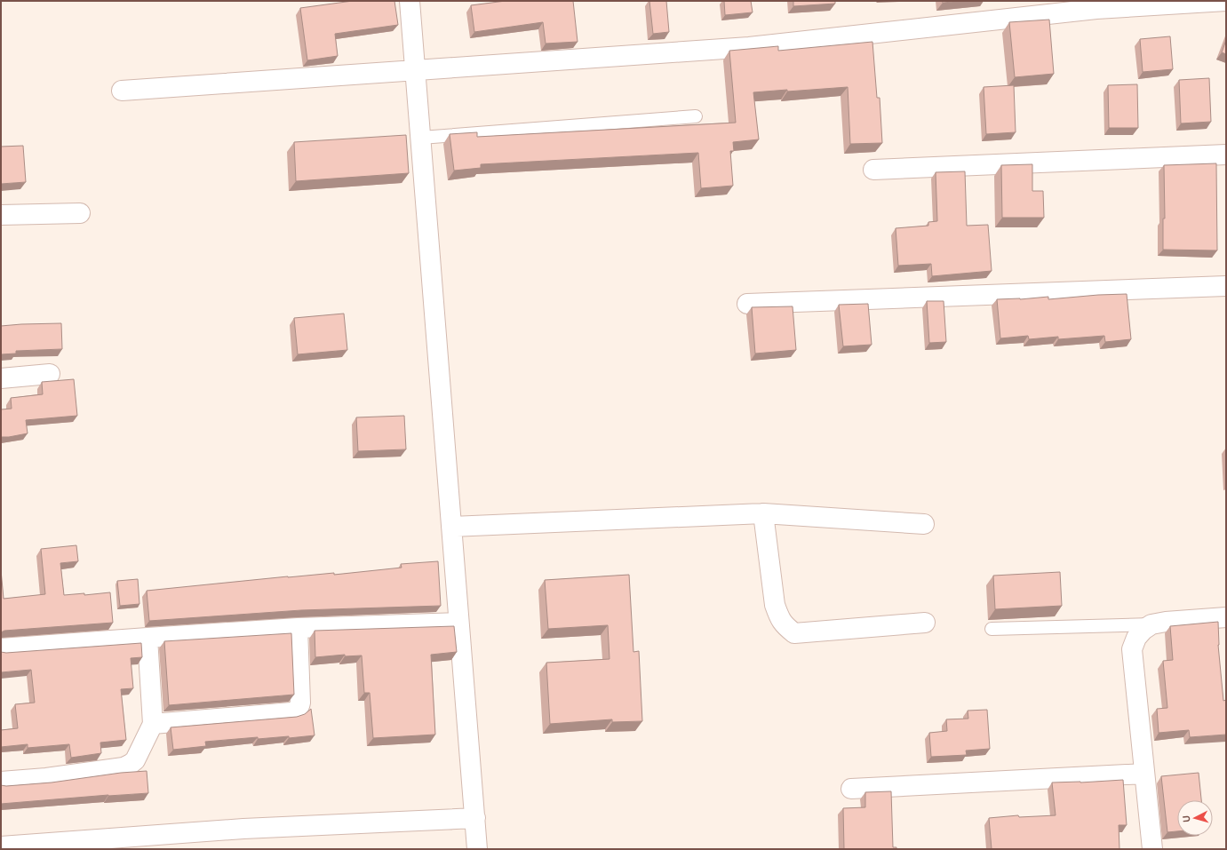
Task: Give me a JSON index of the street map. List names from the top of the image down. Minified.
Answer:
{"north":"left"}
